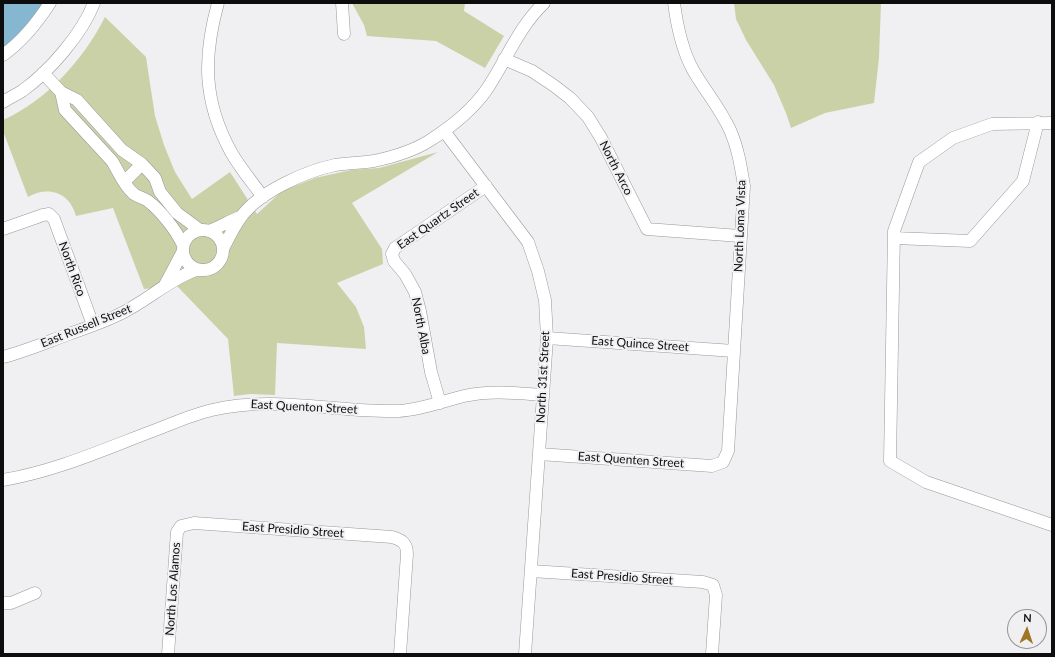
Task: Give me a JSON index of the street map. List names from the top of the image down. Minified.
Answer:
{"streets":{"street":["North Arco","East Quartz Street","North Loma Vista","North Rico","East Russell Street","North Alba","East Quince Street","North 31st Street","East Quenton Street","East Quenten Street","East Presidio Street","North Los Alamos"]},"crossings":[["North Arco","North Loma Vista"],["East Quartz Street","North Alba"],["East Quartz Street","North 31st Street"],["North Loma Vista","East Quince Street"],["North Loma Vista","East Quenten Street"],["North Rico","East Russell Street"],["North Alba","East Quenton Street"],["East Quince Street","North 31st Street"],["North 31st Street","East Quenton Street"],["North 31st Street","East Quenten Street"],["North 31st Street","East Presidio Street"],["East Presidio Street","North Los Alamos"]],"north":"top"}
